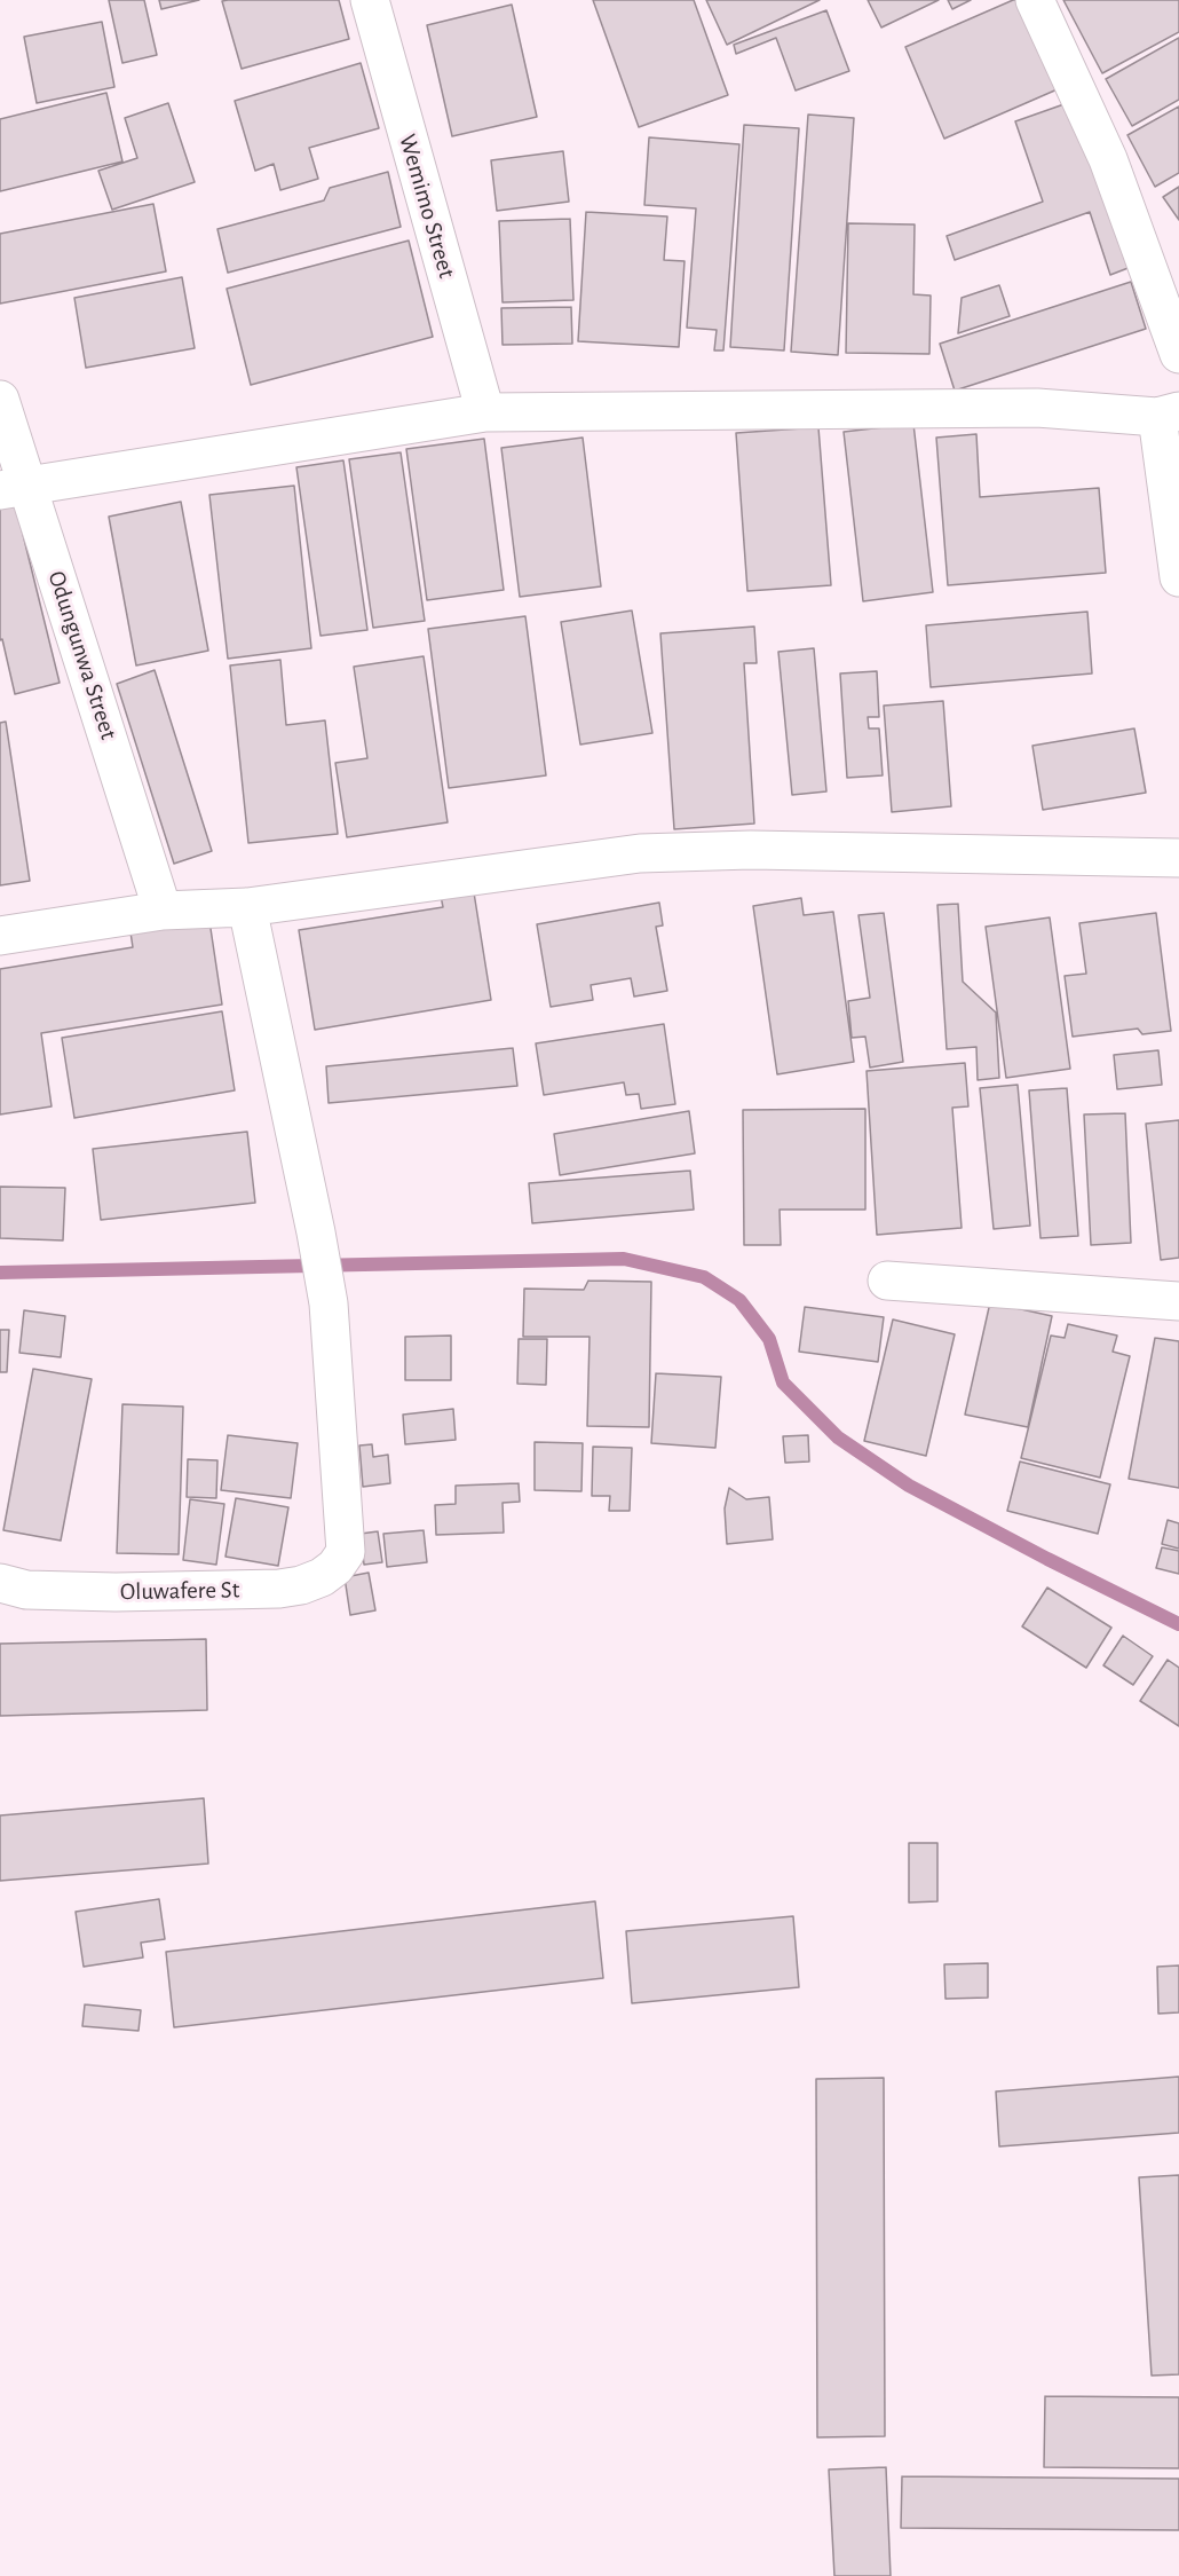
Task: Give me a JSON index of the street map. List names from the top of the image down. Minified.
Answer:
{"streets":{"street":["Wemimo Street","Odungunwa Street","Oluwafere St"]}}
